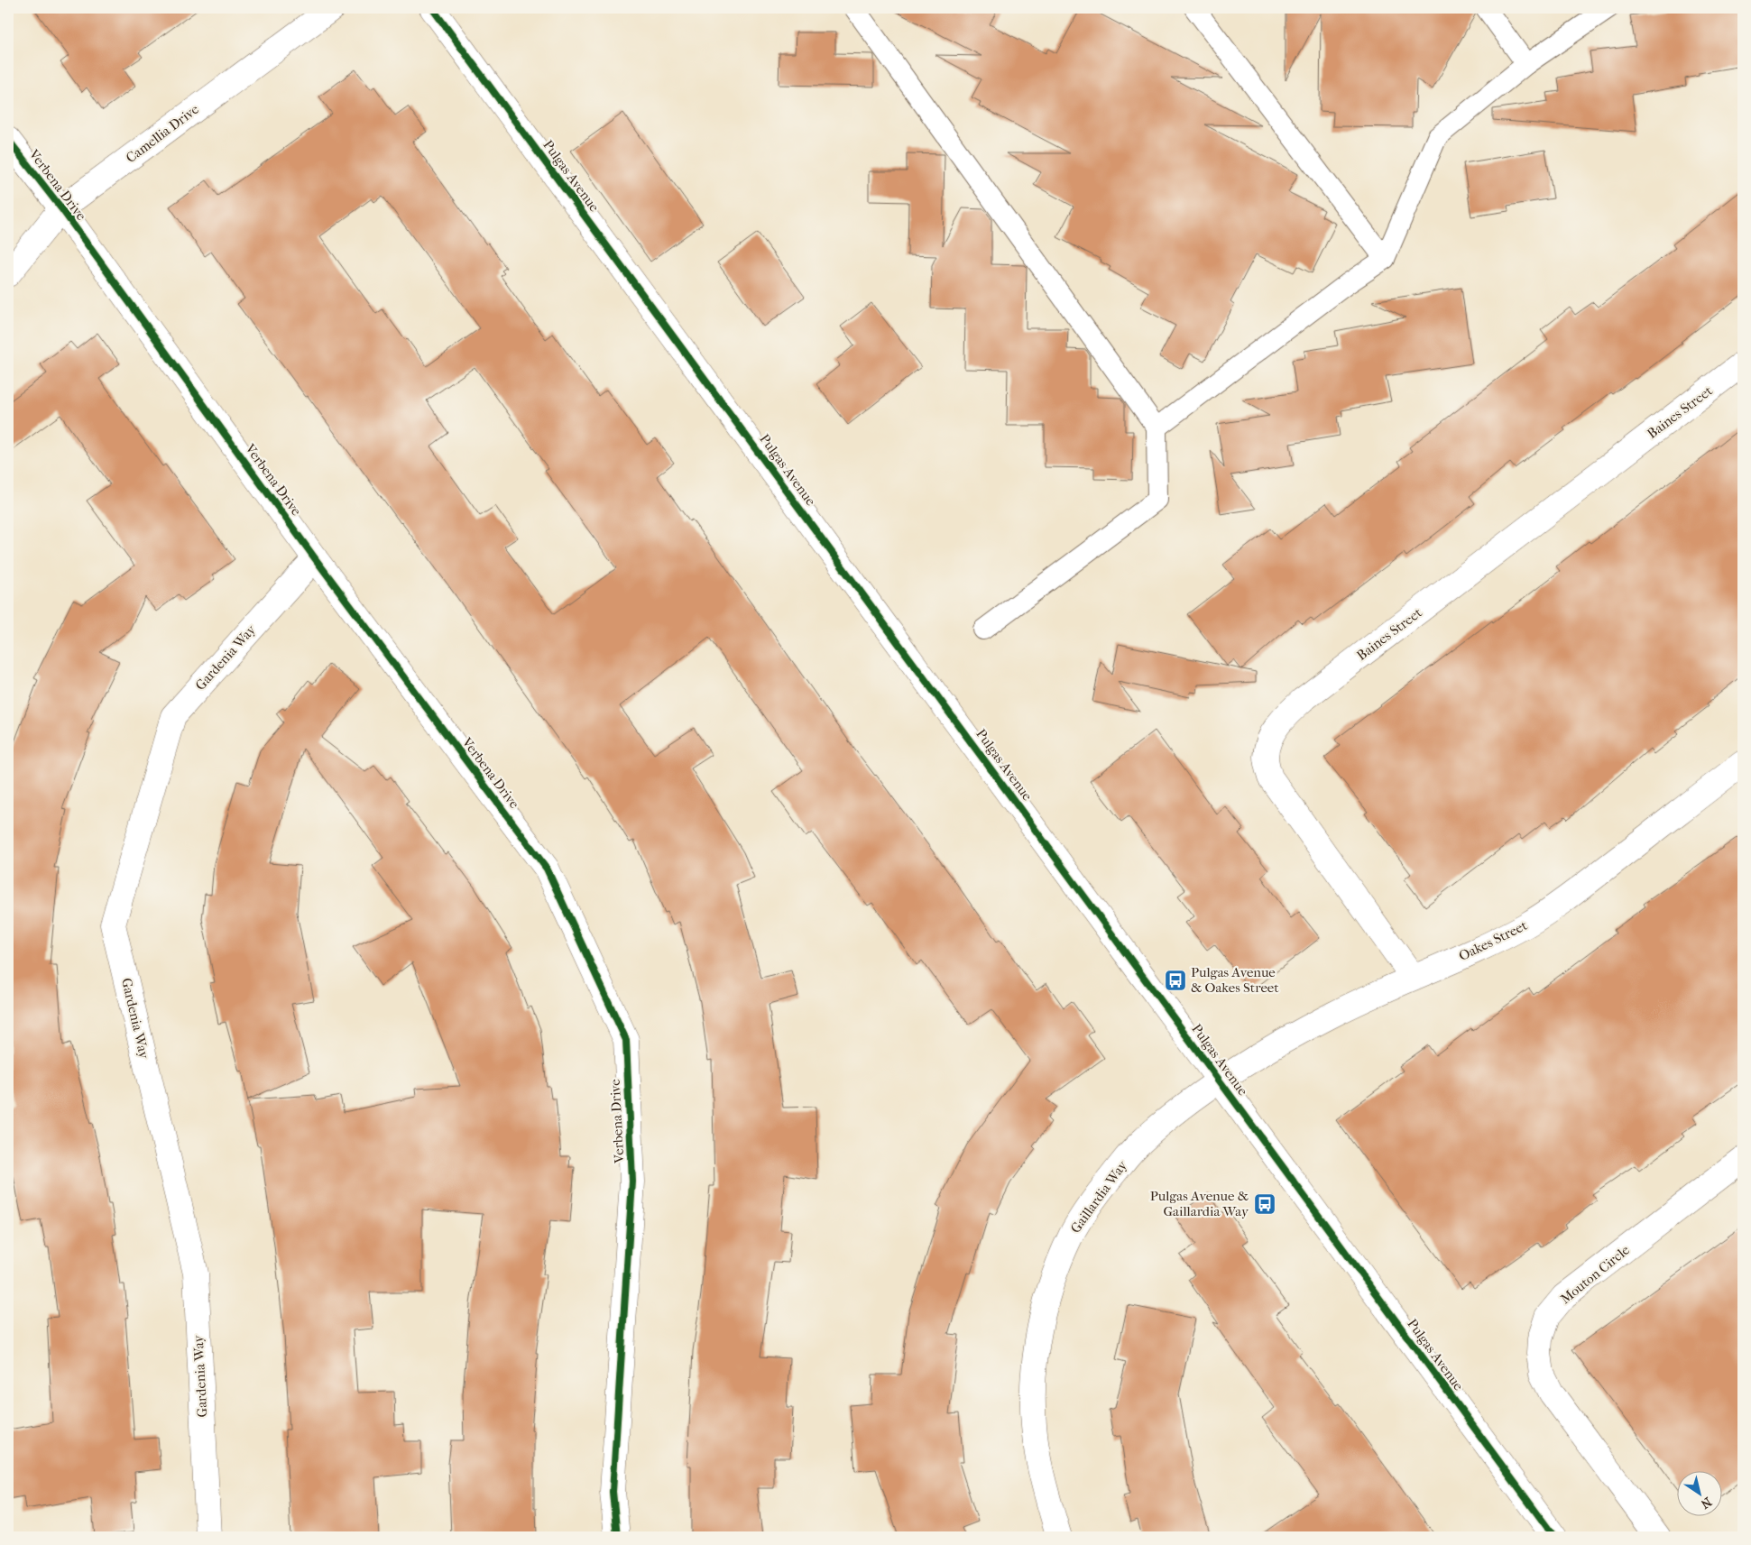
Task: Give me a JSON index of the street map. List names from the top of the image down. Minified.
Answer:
{"streets":{"street":["Camellia Drive","Pulgas Avenue","Verbena Drive","Baines Street","Gardenia Way","Oakes Street","Gaillardia Way","Mouton Circle"]},"crossings":[["Camellia Drive","Verbena Drive"],["Pulgas Avenue","Oakes Street"],["Pulgas Avenue","Gaillardia Way"],["Verbena Drive","Gardenia Way"],["Baines Street","Oakes Street"],["Oakes Street","Gaillardia Way"]],"places":{"bus stop":["Pulgas Avenue & Oakes Street","Pulgas Avenue & Gaillardia Way"]},"north":"bottom right"}
